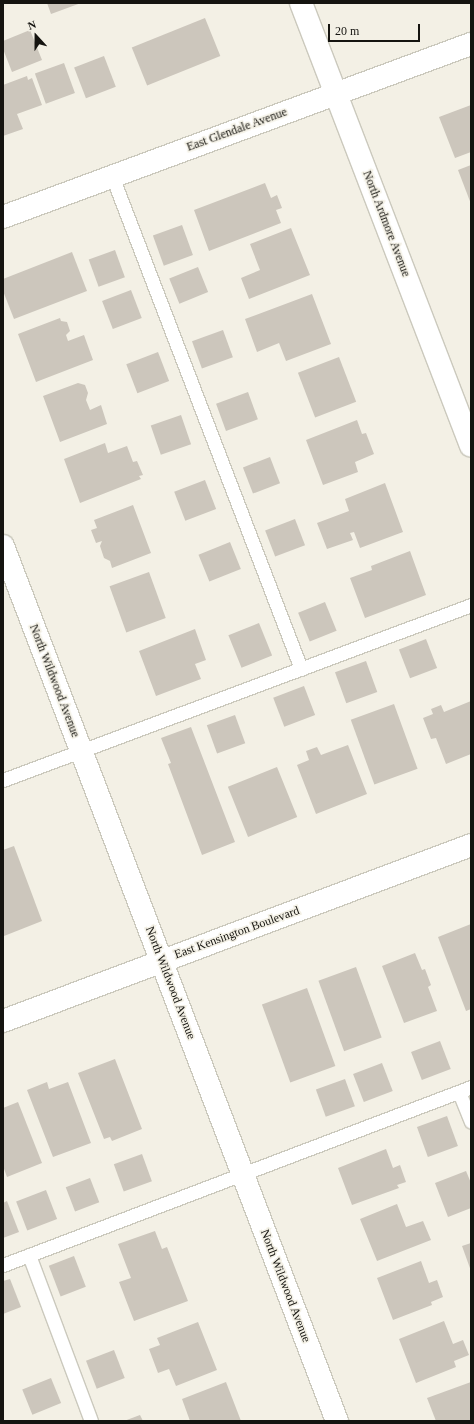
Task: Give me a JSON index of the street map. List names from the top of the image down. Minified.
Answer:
{"streets":{"street":["East Glendale Avenue","North Ardmore Avenue","North Wildwood Avenue","East Kensington Boulevard"]},"crossings":[["East Glendale Avenue","North Ardmore Avenue"],["North Wildwood Avenue","East Kensington Boulevard"]],"scale_bar":"20 m","north":"top"}
